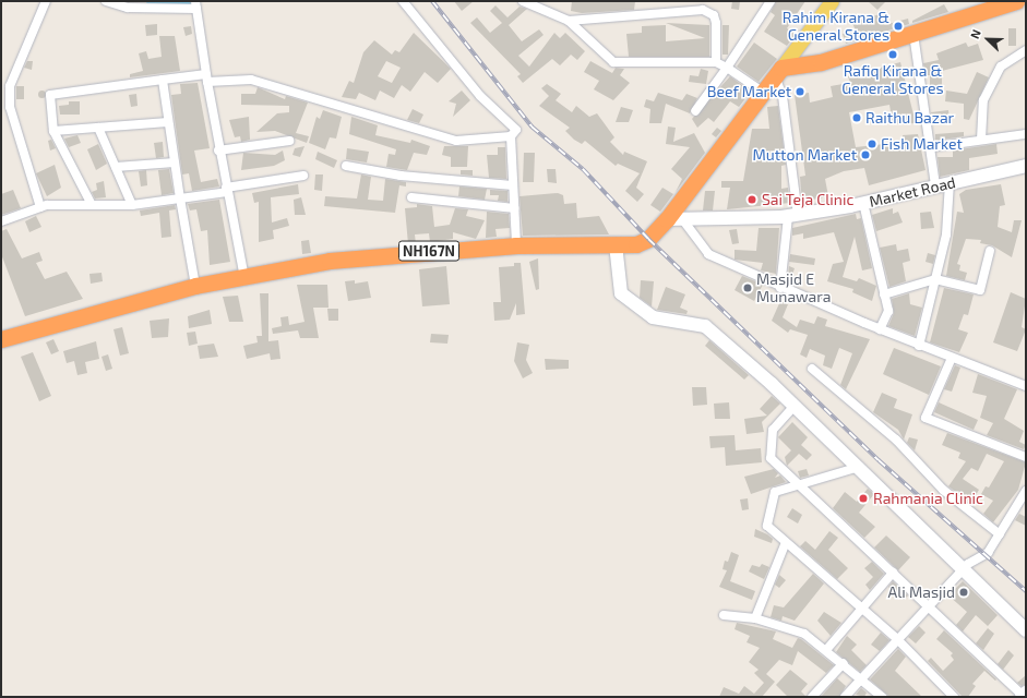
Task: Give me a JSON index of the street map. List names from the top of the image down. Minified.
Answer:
{"streets":{"highway":["NH167N"],"street":["Market Road"]},"crossings":[["Market Road","NH167N"]],"places":["Rahim Kirana & General Stores","Rafiq Kirana & General Stores","Beef Market","Raithu Bazar","Fish Market","Mutton Market","Sai Teja Clinic","Masjid E Munawara","Rahmania Clinic","Ali Masjid"],"north":"top left"}
